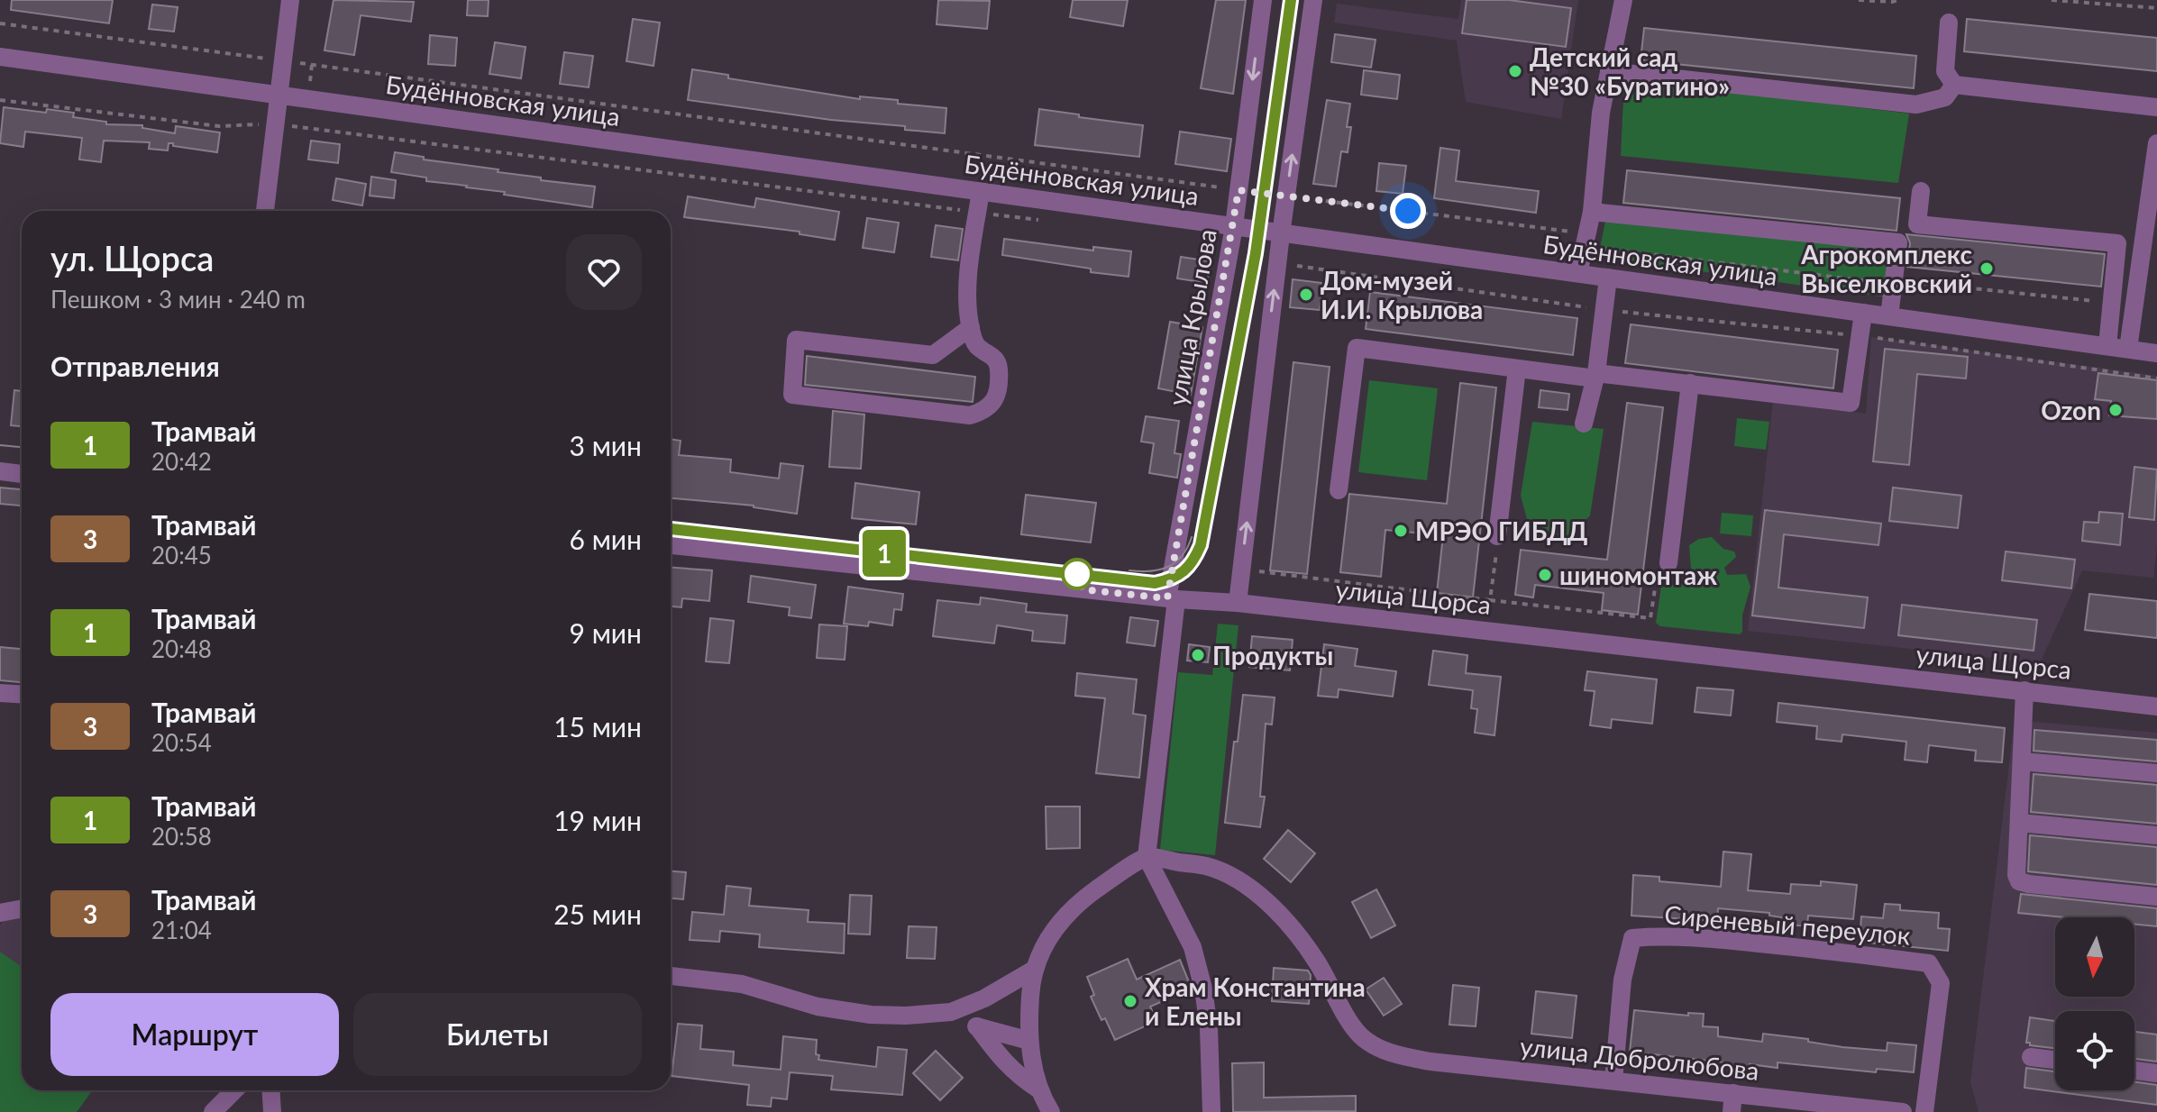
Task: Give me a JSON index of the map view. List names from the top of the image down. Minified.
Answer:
{"streets":{"street":["Будённовская улица","улица Крылова","улица Щорса","Сиреневый переулок","улица Добролюбова"]},"crossings":[["Будённовская улица","улица Крылова"],["улица Крылова","улица Щорса"],["улица Крылова","улица Добролюбова"],["Сиреневый переулок","улица Добролюбова"]],"places":["Детский сад №30 «Буратино»","Агрокомплекс Выселковский","Дом-музей И.И. Крылова","Ozon","МРЭО ГИБДД","шиномонтаж","Продукты","Храм Константина и Елены"],"lines":["tram line 1"],"north":"bottom","page":{"on_map":"1","heading":[["ул. Щорса","Пешком · 3 мин · 240 m"],"Отправления"],"list":[{"mark":"1","name":"Трамвай","note":"20:42","value":"3 мин"},{"mark":"3","name":"Трамвай","note":"20:45","value":"6 мин"},{"mark":"1","name":"Трамвай","note":"20:48","value":"9 мин"},{"mark":"3","name":"Трамвай","note":"20:54","value":"15 мин"},{"mark":"1","name":"Трамвай","note":"20:58","value":"19 мин"},{"mark":"3","name":"Трамвай","note":"21:04","value":"25 мин"}],"buttons":["Маршрут","Билеты"]}}
